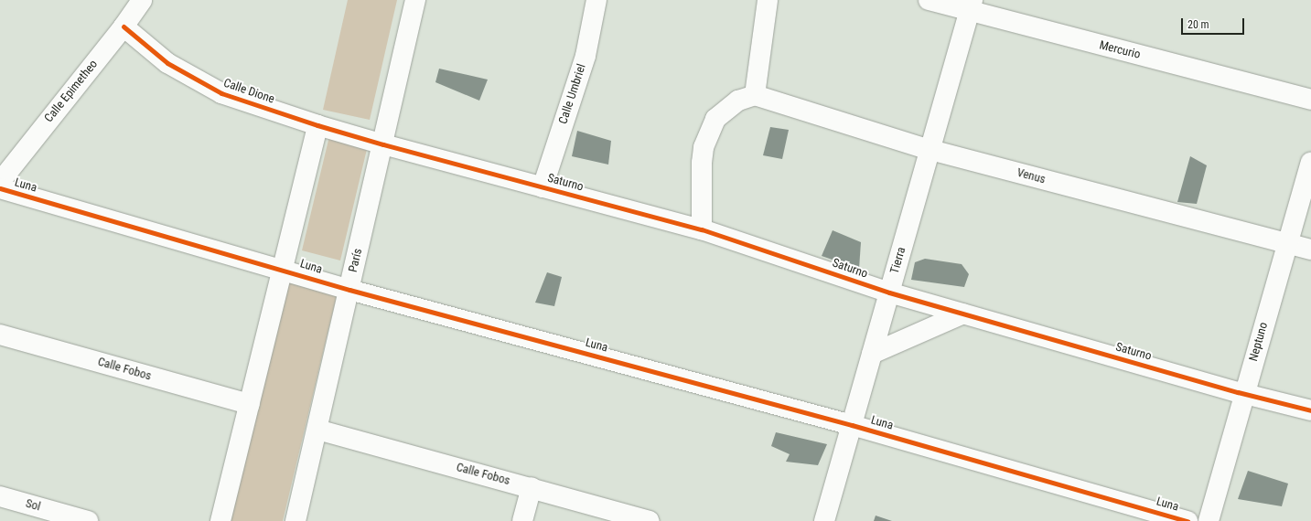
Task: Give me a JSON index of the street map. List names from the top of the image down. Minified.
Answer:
{"streets":{"street":["Mercurio","Calle Epimetheo","Calle Dione","Calle Umbriel","Venus","Saturno","Luna","París","Tierra","Neptuno","Calle Fobos","Sol"]},"crossings":[["Mercurio","Tierra"],["Calle Epimetheo","Calle Dione"],["Calle Dione","Saturno"],["Calle Dione","París"],["Calle Umbriel","Saturno"],["Venus","Tierra"],["Venus","Neptuno"],["Saturno","París"],["Saturno","Tierra"],["Saturno","Neptuno"],["Luna","París"],["Luna","Tierra"],["París","Calle Fobos"]],"scale_bar":"20 m"}
